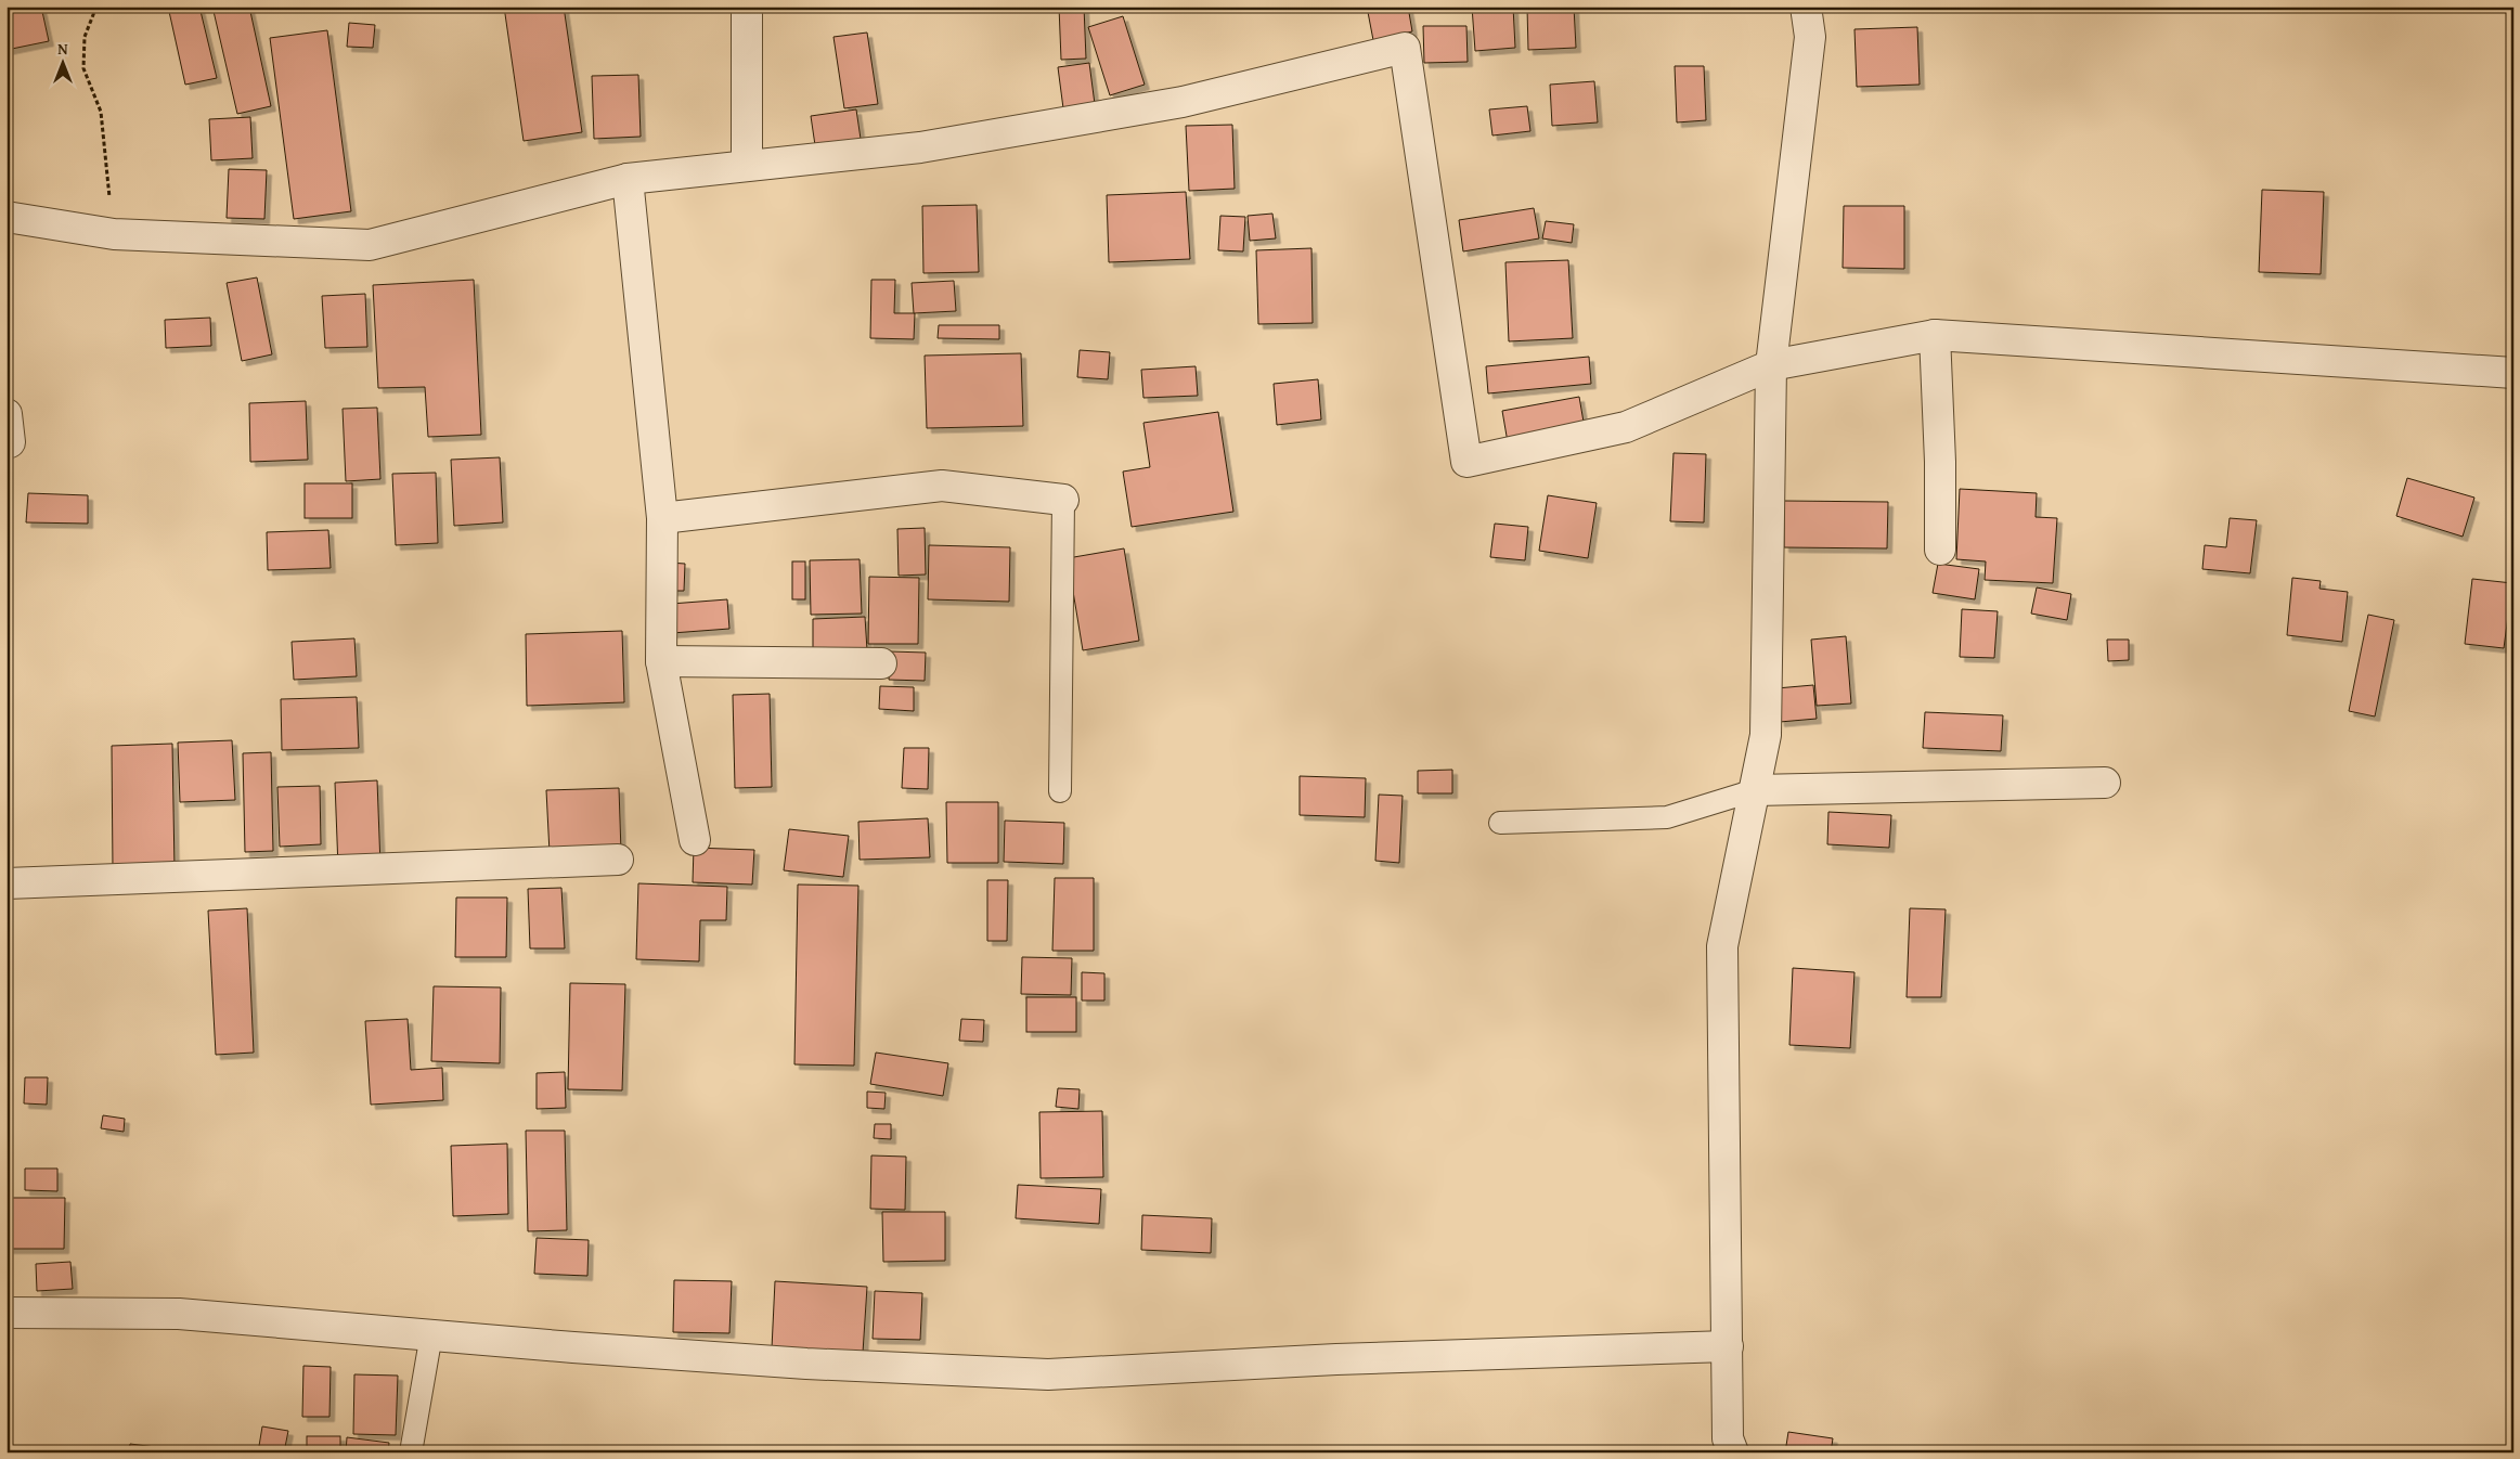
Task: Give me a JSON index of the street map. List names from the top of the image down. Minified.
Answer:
{"north":"top"}
